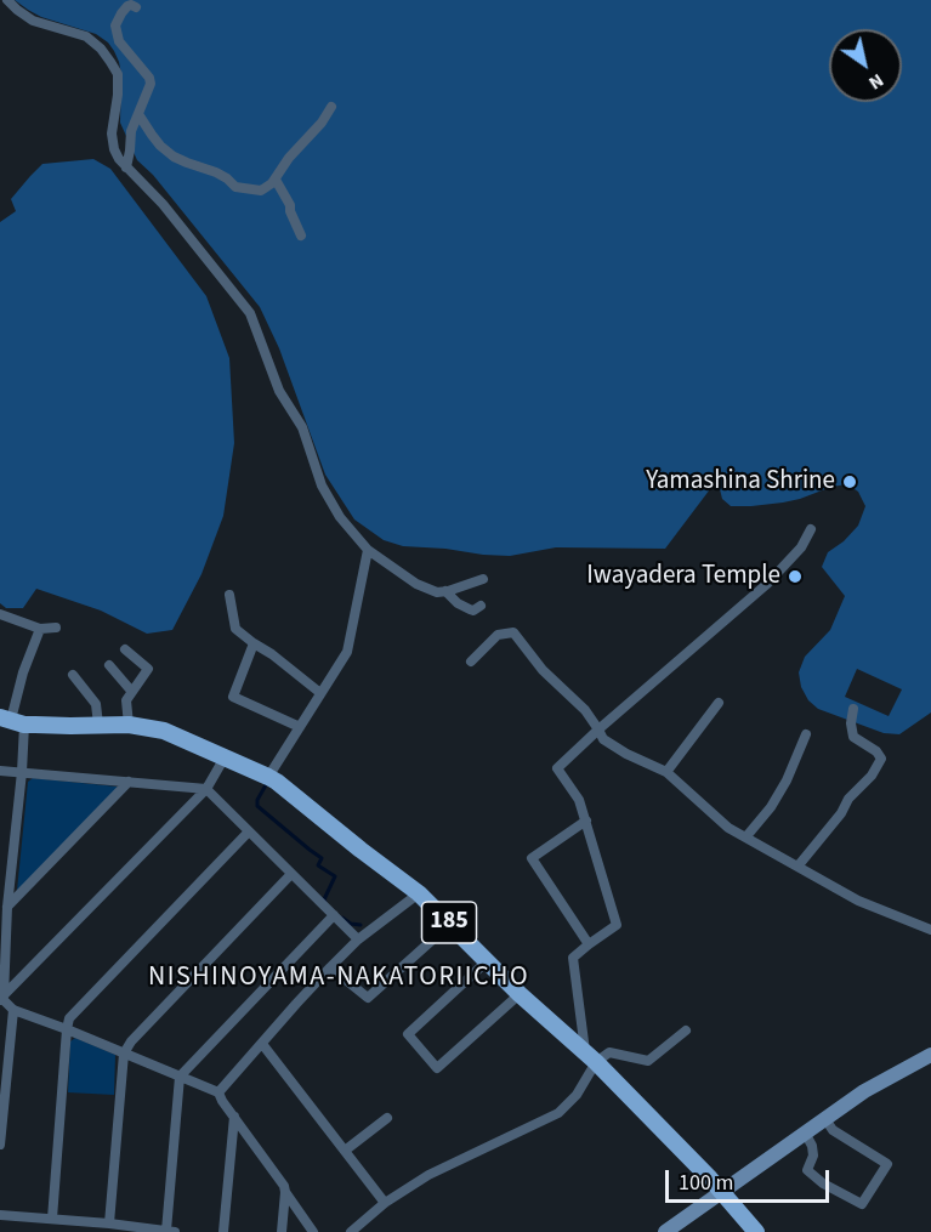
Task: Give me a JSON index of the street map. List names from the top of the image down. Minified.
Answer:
{"streets":{"main road":["185"]},"districts":["NISHINOYAMA-NAKATORIICHO"],"places":["Yamashina Shrine","Iwayadera Temple"],"scale_bar":"100 m","north":"bottom right"}
